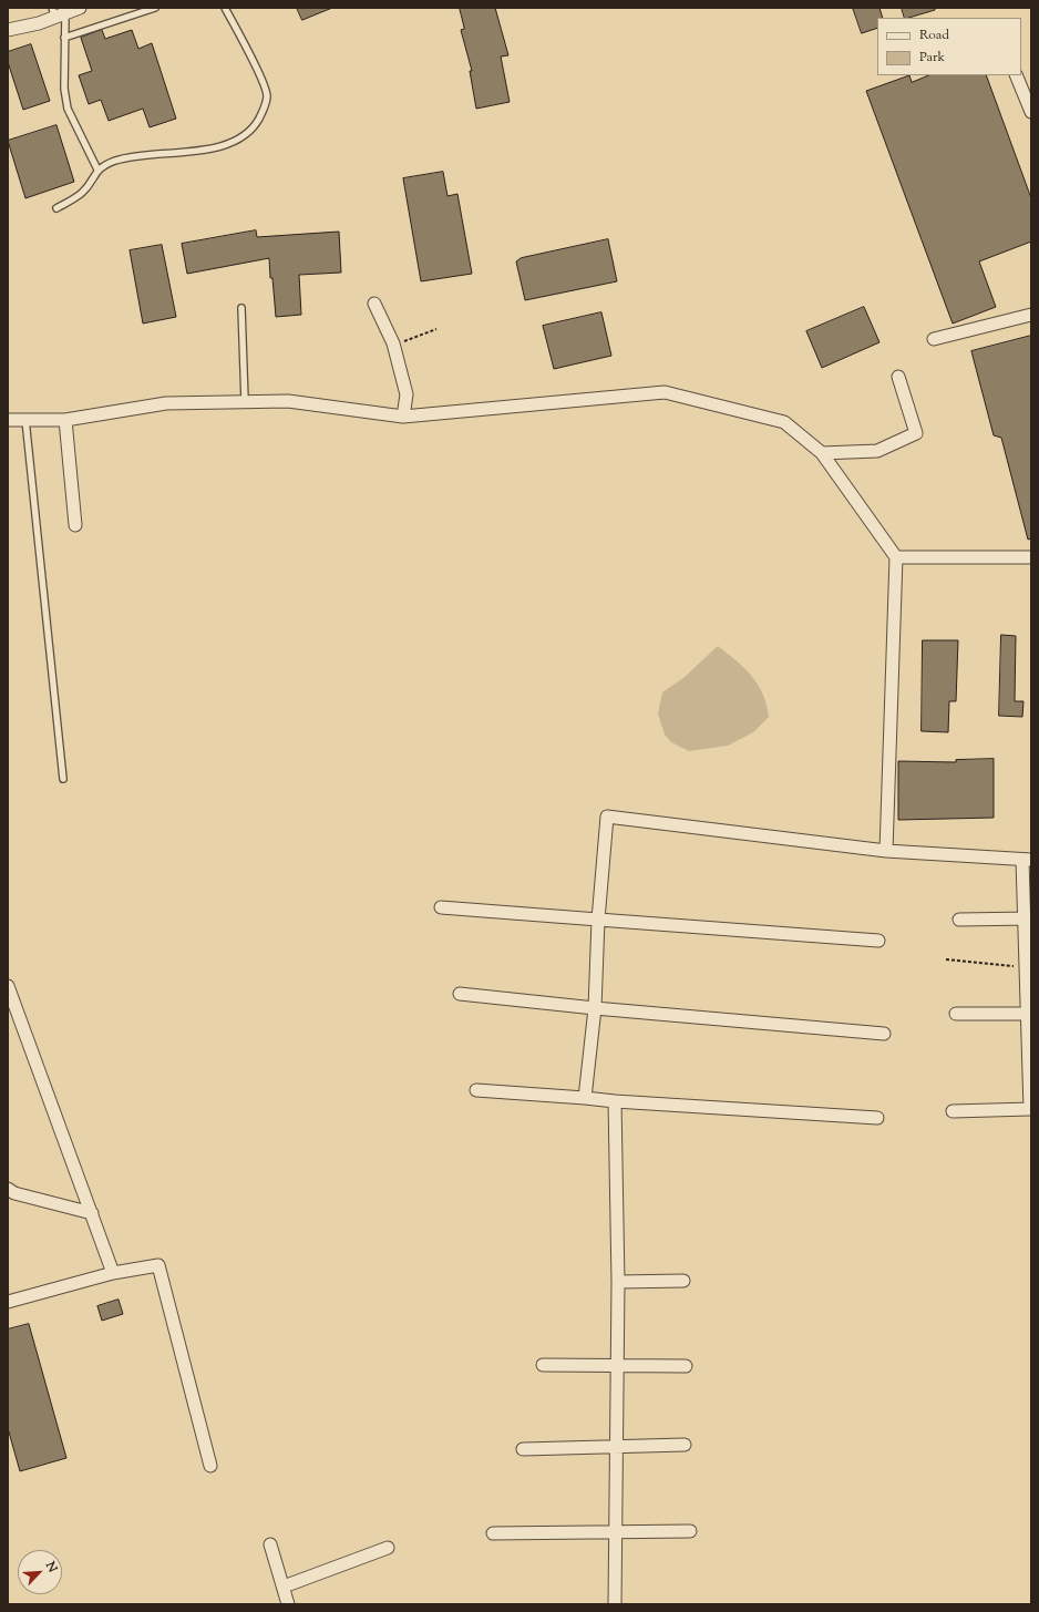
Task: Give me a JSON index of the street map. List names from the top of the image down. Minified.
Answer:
{"legend":["Road","Park"],"north":"top right"}
